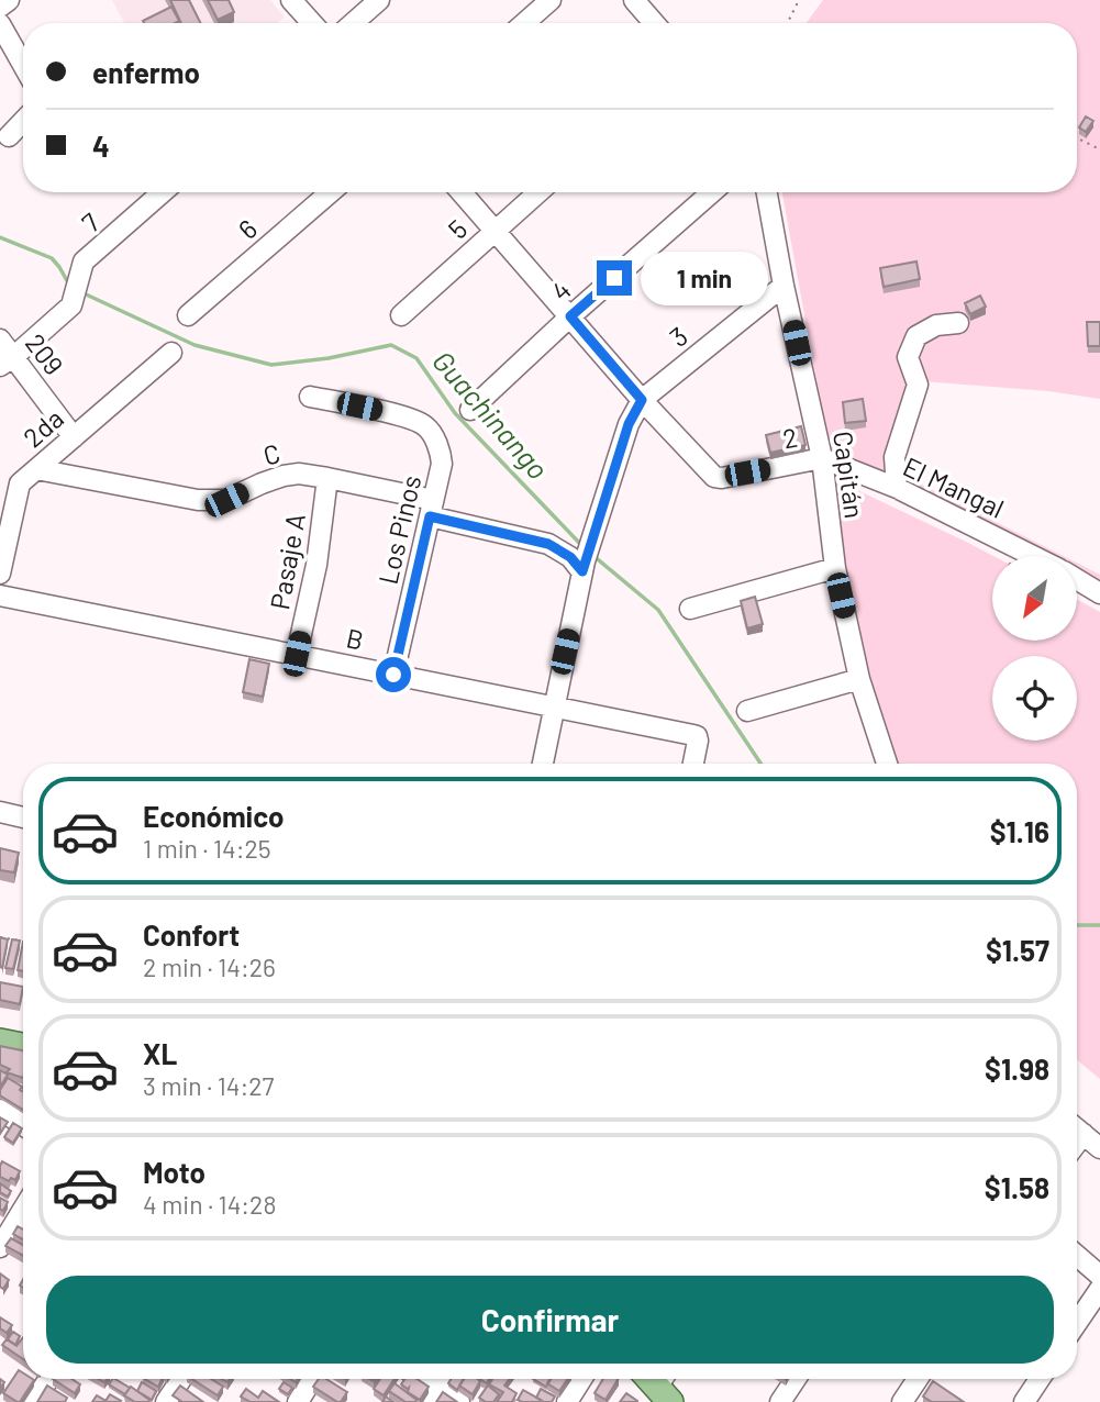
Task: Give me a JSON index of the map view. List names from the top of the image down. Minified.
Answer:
{"streets":{"street":["7","6","5","4","3","209","2da","2","C","Capitán","El Mangal","Los Pinos","Pasaje A","B"]},"crossings":[["7","209"],["3","2"],["3","Capitán"],["209","2da"],["2da","C"],["2","Capitán"],["2","El Mangal"],["C","Los Pinos"],["C","Pasaje A"],["Capitán","El Mangal"],["Los Pinos","B"],["Pasaje A","B"]],"water":["Guachinango"],"north":"bottom left","page":{"banner":["enfermo","4"],"bubble":"1 min","list":[{"name":"Económico","note":"1 min · 14:25","value":"$1.16"},{"name":"Confort","note":"2 min · 14:26","value":"$1.57"},{"name":"XL","note":"3 min · 14:27","value":"$1.98"},{"name":"Moto","note":"4 min · 14:28","value":"$1.58"}],"buttons":"Confirmar"}}
